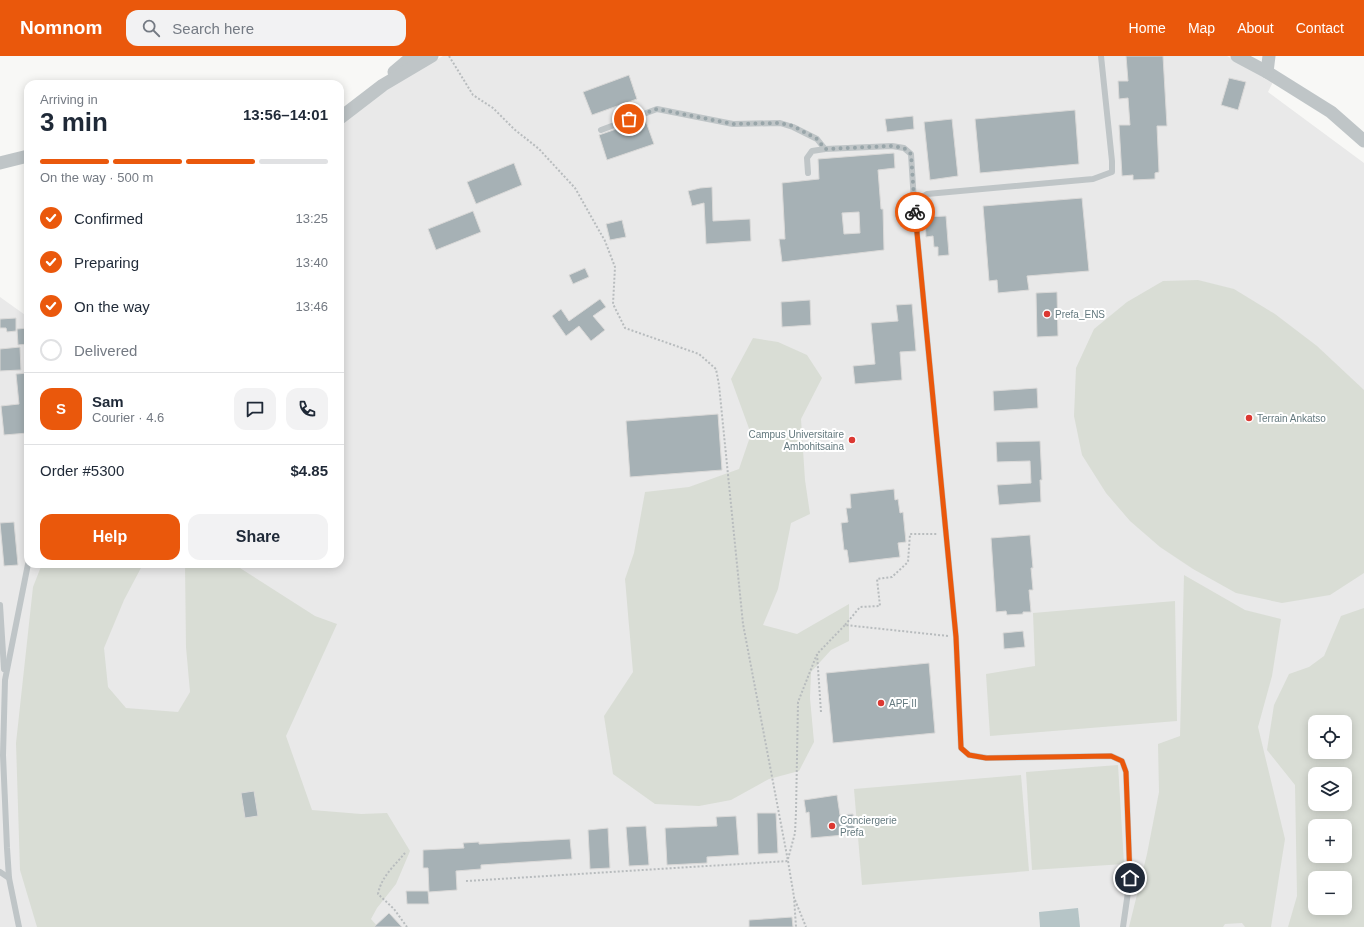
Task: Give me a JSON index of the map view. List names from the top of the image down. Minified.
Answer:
{"places":["Prefa_ENS","Terrain Ankatso","Campus Universitaire Ambohitsaina","APF II","Conciergerie Prefa"],"page":{"header":"Nomnom","search":"Search here","nav":["Home","Map","About","Contact"],"heading":["3 min","Arriving in","13:56–14:01"],"panel":["Sam","Courier · 4.6","Order #5300","$4.85"],"bar":"On the way · 500 m","list":[["Confirmed","13:25"],["Preparing","13:40"],["On the way","13:46"],"Delivered"],"round":"S","buttons":["Help","Share"],"map_buttons":["+","−"]}}
